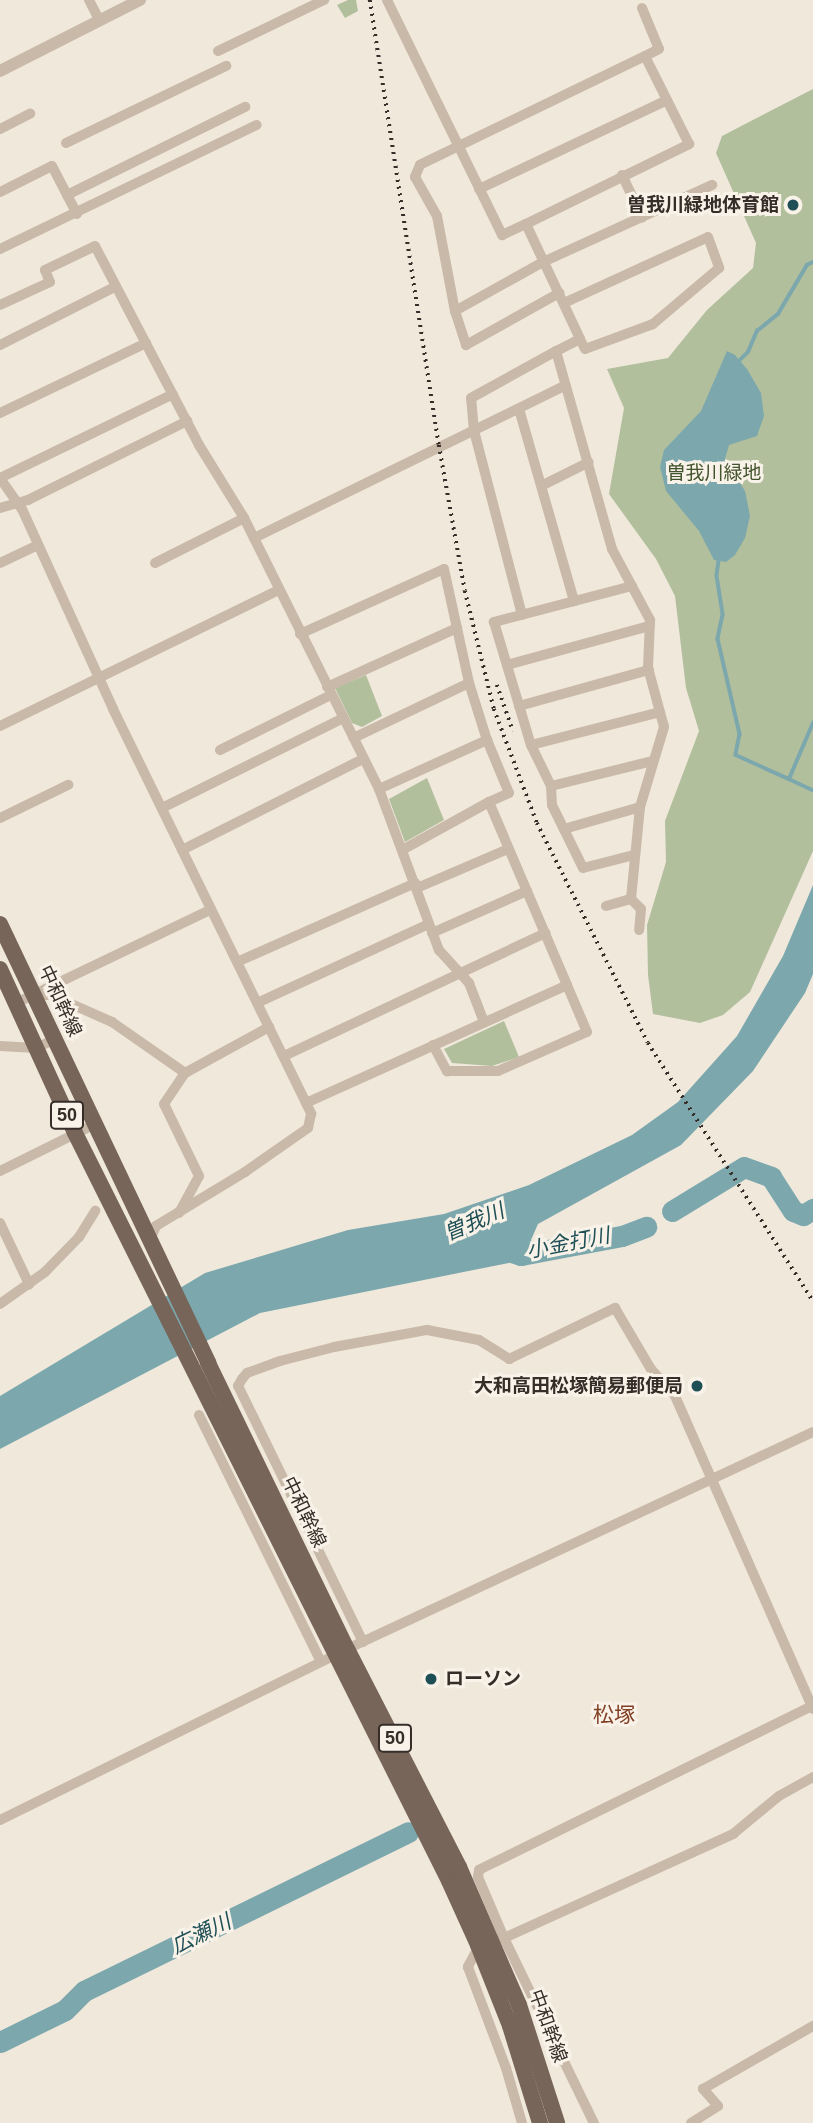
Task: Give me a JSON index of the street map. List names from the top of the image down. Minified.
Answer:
{"streets":{"main road":["中和幹線","50"]},"districts":["松塚"],"water":["曽我川","小金打川","広瀬川"],"parks":["曽我川緑地"],"places":["曽我川緑地体育館","大和高田松塚簡易郵便局","ローソン"]}
